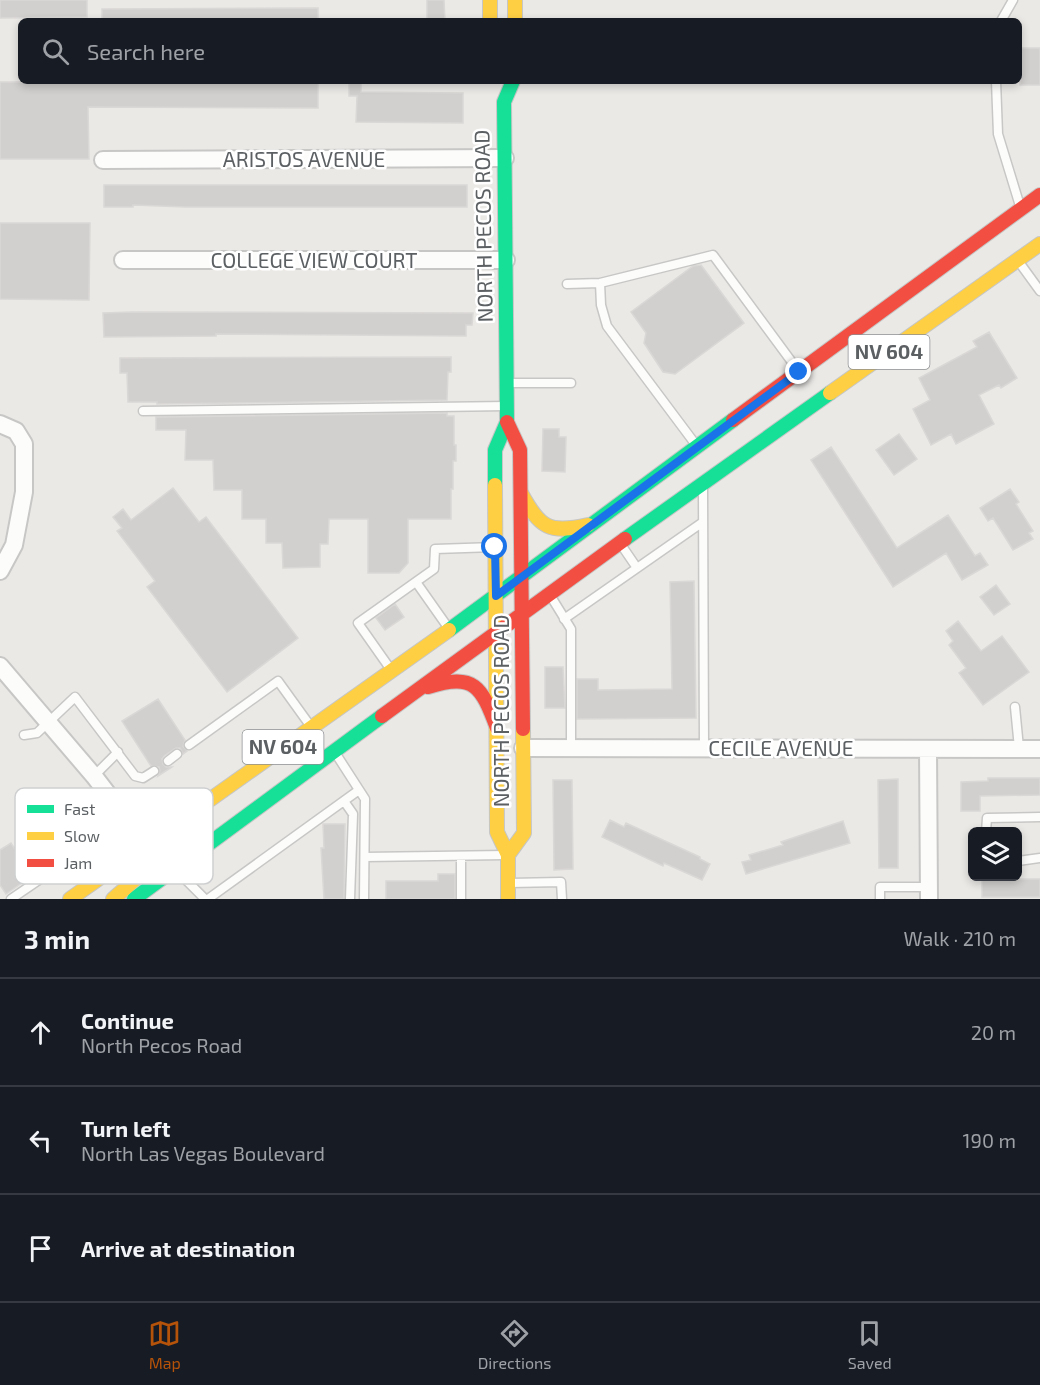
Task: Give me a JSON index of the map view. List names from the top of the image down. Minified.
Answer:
{"streets":{"main road":["NORTH PECOS ROAD","NV 604"],"street":["ARISTOS AVENUE","COLLEGE VIEW COURT","CECILE AVENUE"]},"crossings":[["ARISTOS AVENUE","NORTH PECOS ROAD"],["NORTH PECOS ROAD","COLLEGE VIEW COURT"],["NORTH PECOS ROAD","NV 604"],["NORTH PECOS ROAD","CECILE AVENUE"]],"legend":["Fast","Slow","Jam"],"page":{"search":"Search here","heading":["3 min","Walk · 210 m"],"list":[["Continue","North Pecos Road","20 m"],["Turn left","North Las Vegas Boulevard","190 m"],"Arrive at destination"],"nav":["Map","Directions","Saved"]}}
